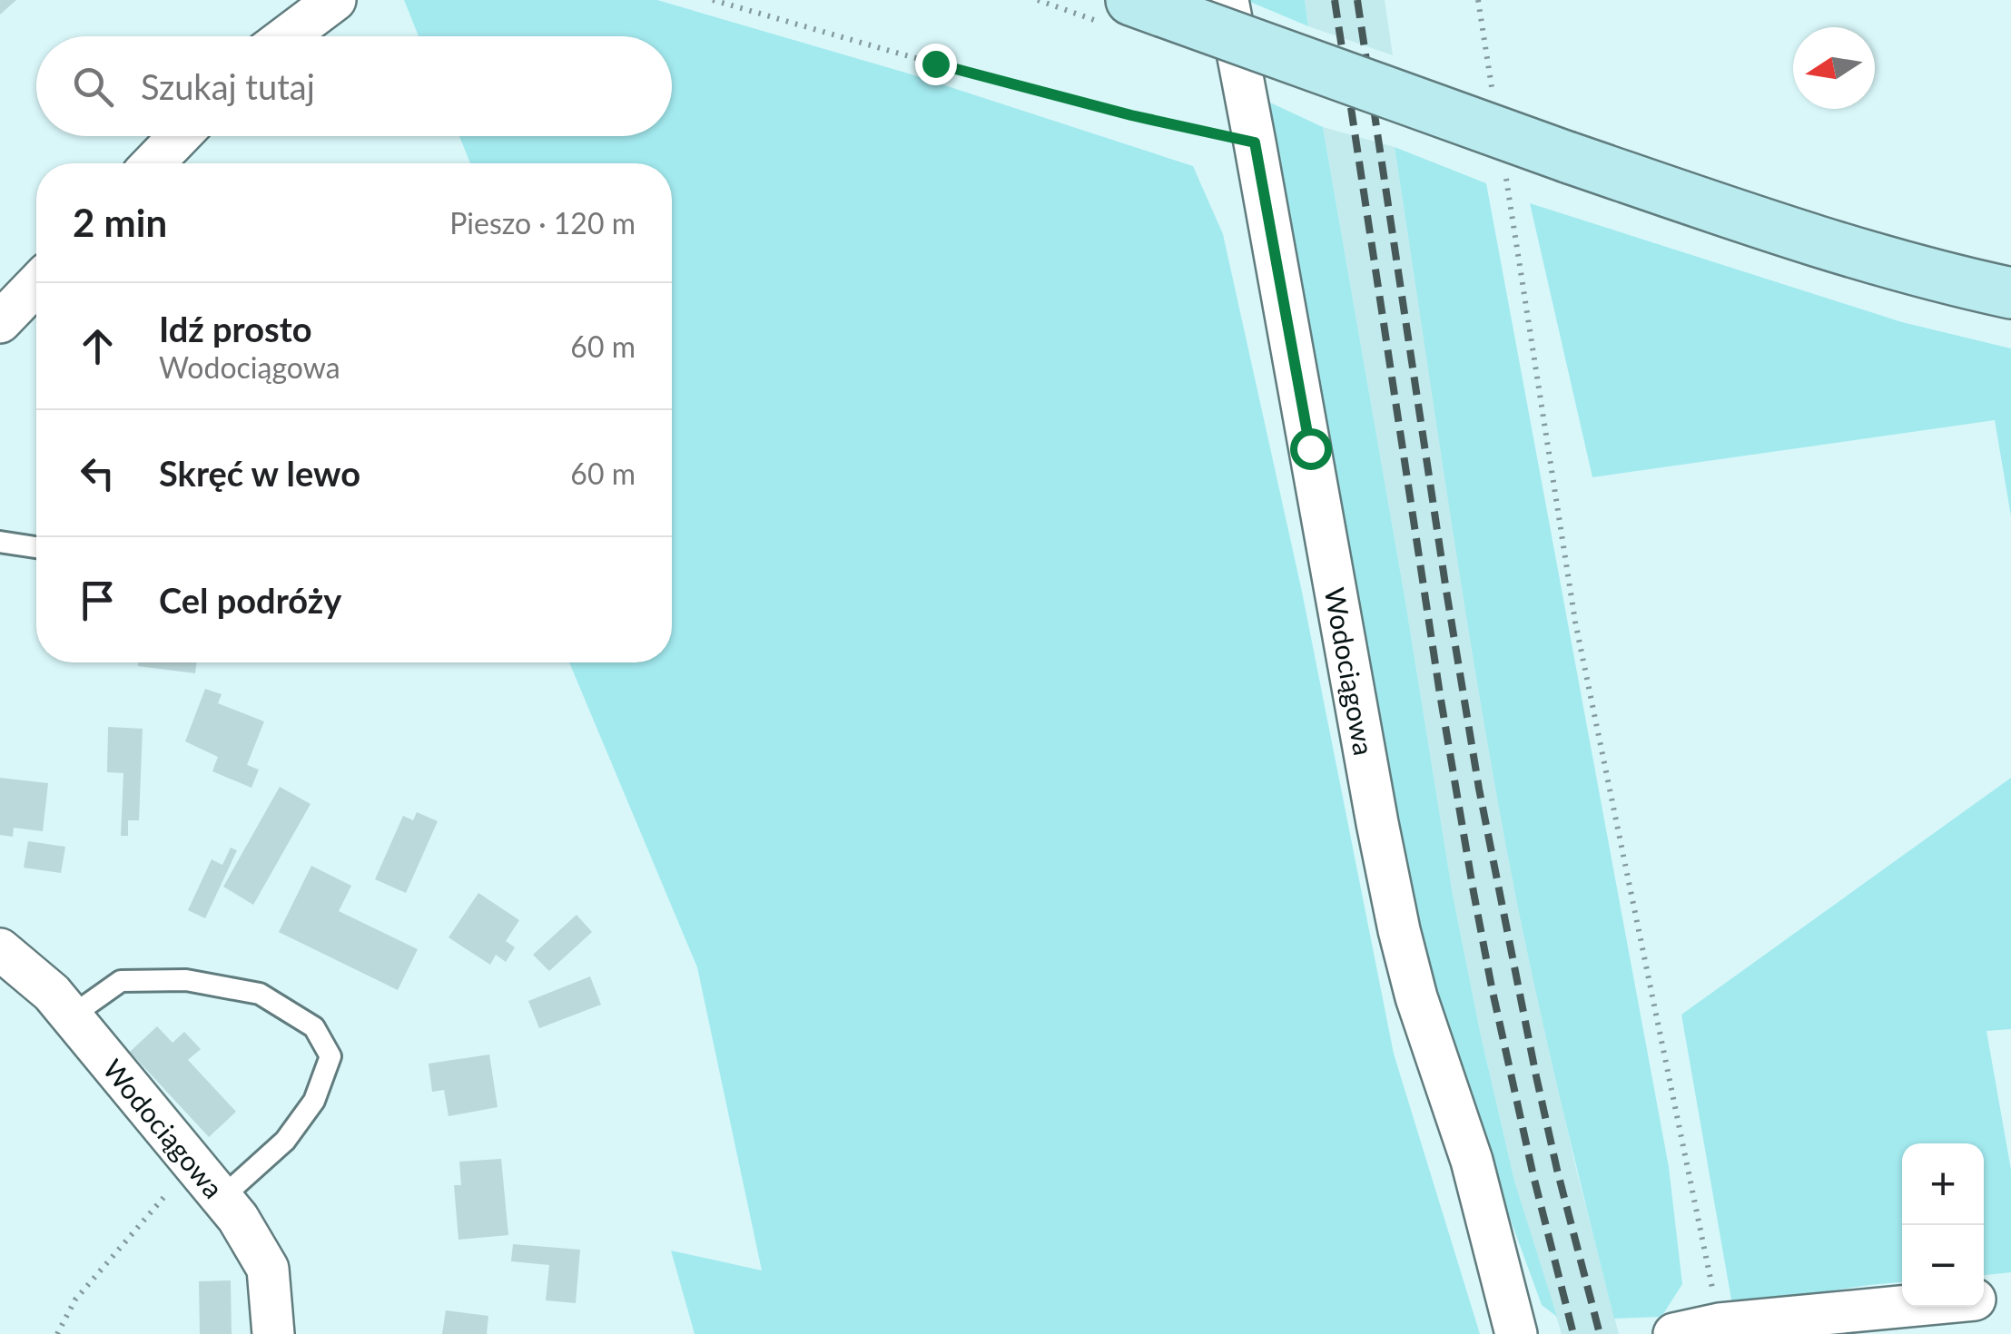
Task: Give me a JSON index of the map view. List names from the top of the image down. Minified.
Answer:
{"streets":{"street":["Wodociągowa"]},"north":"left","page":{"search":"Szukaj tutaj","heading":["2 min","Pieszo · 120 m"],"list":[["Idź prosto","Wodociągowa","60 m"],["Skręć w lewo","60 m"],"Cel podróży"],"map_buttons":["+","−"]}}
